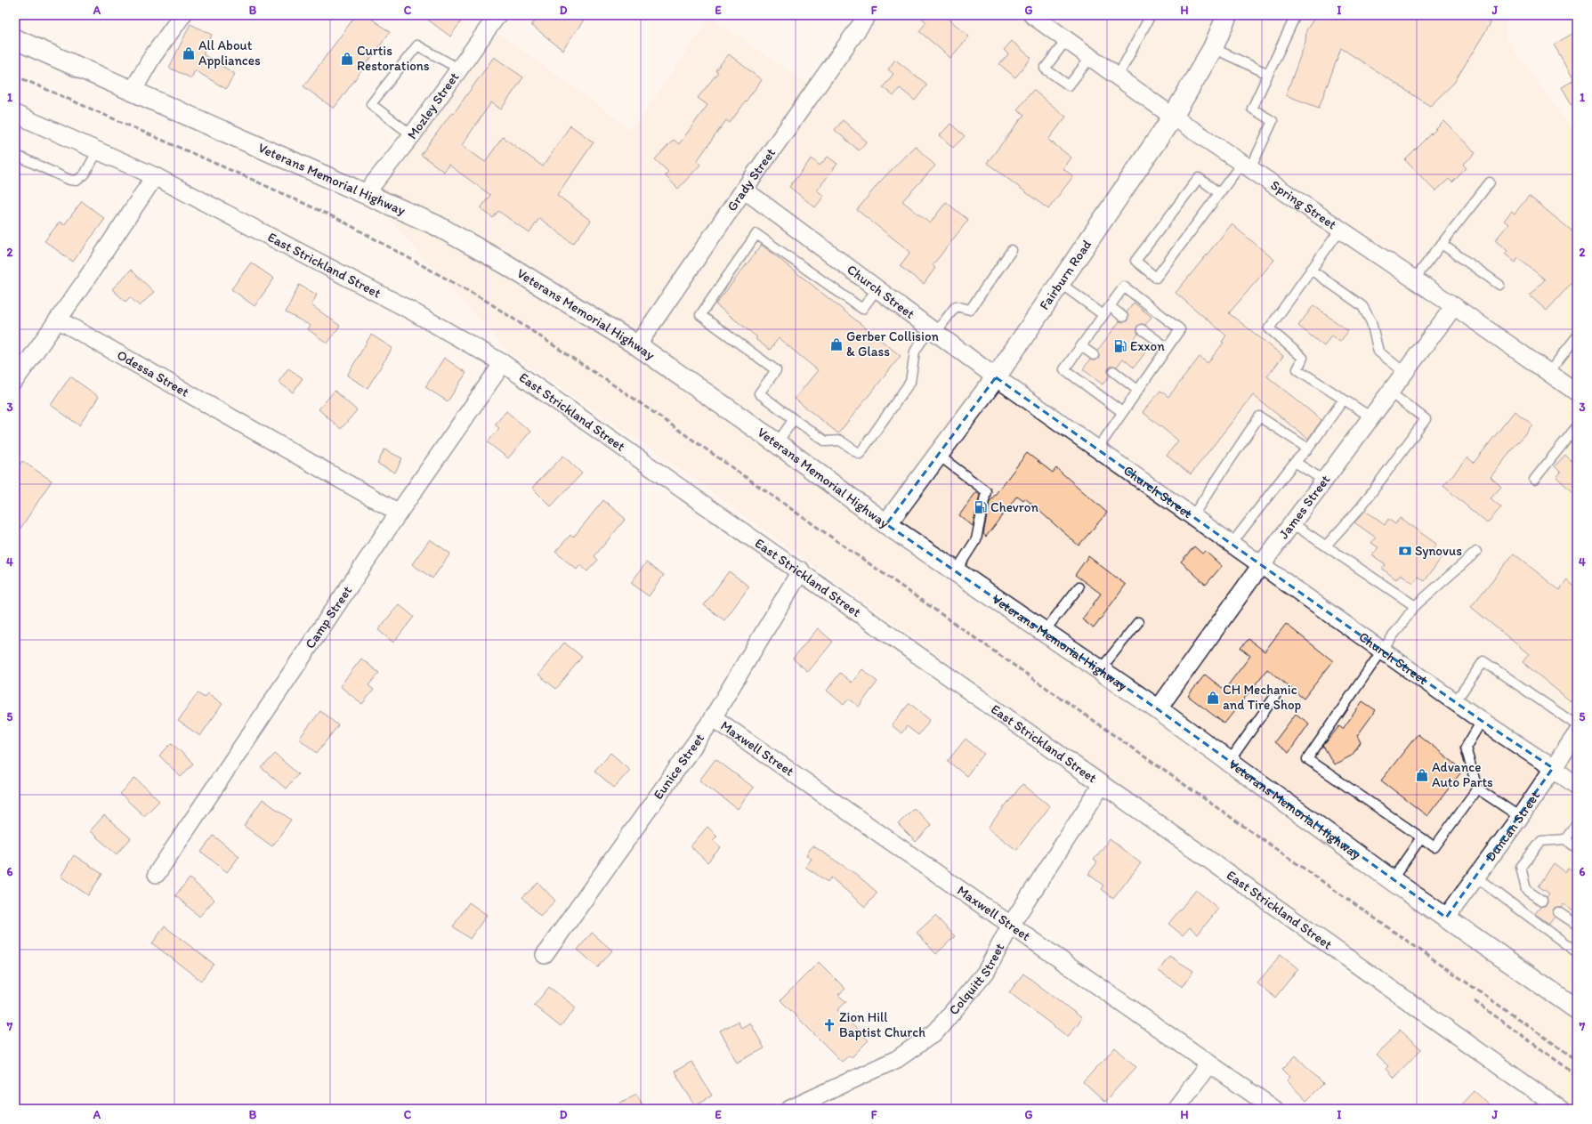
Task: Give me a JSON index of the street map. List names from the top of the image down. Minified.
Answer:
{"streets":{"main road":["Veterans Memorial Highway","Fairburn Road"],"street":["Mozley Street","Grady Street","Spring Street","East Strickland Street","Church Street","Odessa Street","James Street","Camp Street","Maxwell Street","Eunice Street","Duncan Street","Colquitt Street"]},"crossings":[["Mozley Street","Veterans Memorial Highway"],["Veterans Memorial Highway","Grady Street"],["Veterans Memorial Highway","Fairburn Road"],["Veterans Memorial Highway","James Street"],["Veterans Memorial Highway","Duncan Street"],["Grady Street","Church Street"],["Spring Street","Fairburn Road"],["Spring Street","James Street"],["East Strickland Street","Camp Street"],["East Strickland Street","Eunice Street"],["East Strickland Street","Colquitt Street"],["Fairburn Road","Church Street"],["Church Street","James Street"],["Church Street","Duncan Street"],["Odessa Street","Camp Street"],["Maxwell Street","Eunice Street"],["Maxwell Street","Colquitt Street"]],"places":{"shop":["All About Appliances","Curtis Restorations","Gerber Collision & Glass","CH Mechanic and Tire Shop","Advance Auto Parts"],"fuel station":["Exxon","Chevron"],"bank":["Synovus"],"church":["Zion Hill Baptist Church"]},"grid":{"columns":["A","B","C","D","E","F","G","H","I","J"],"rows":["1","2","3","4","5","6","7"]}}
